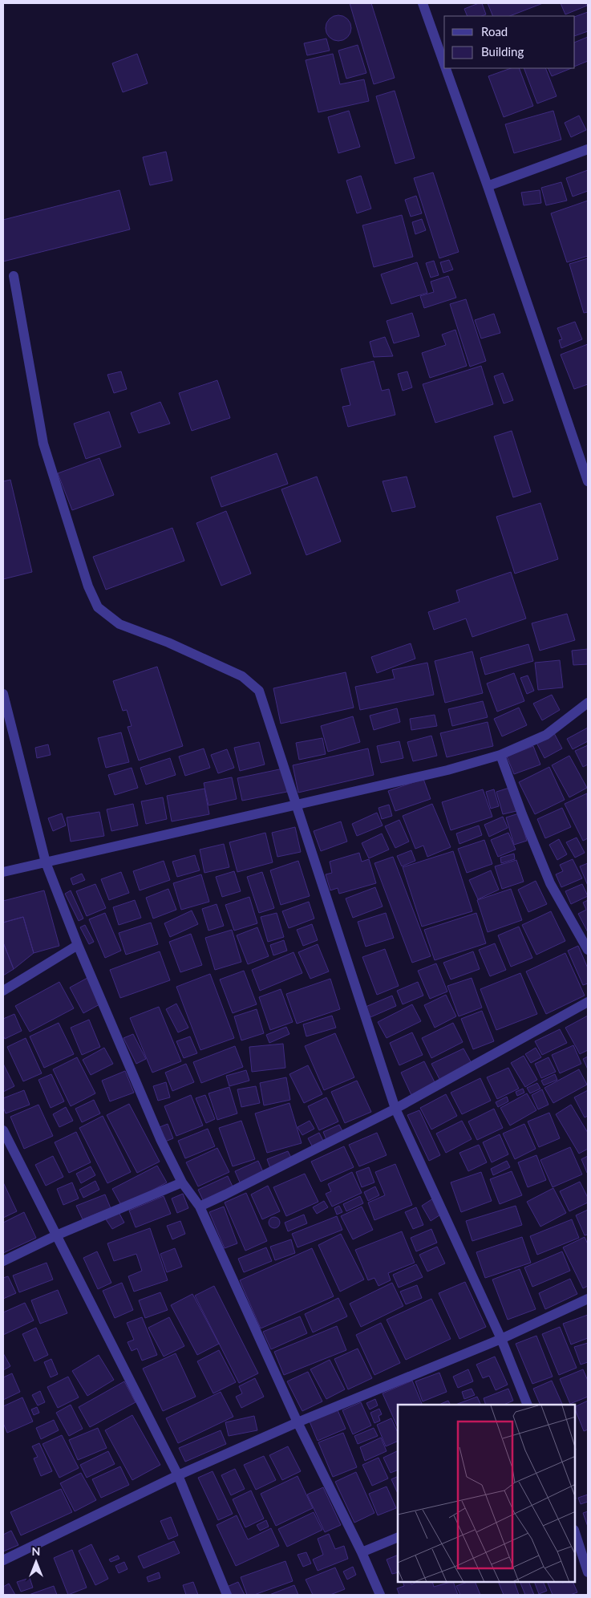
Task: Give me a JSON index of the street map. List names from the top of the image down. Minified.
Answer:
{"legend":["Road","Building"],"north":"top"}
